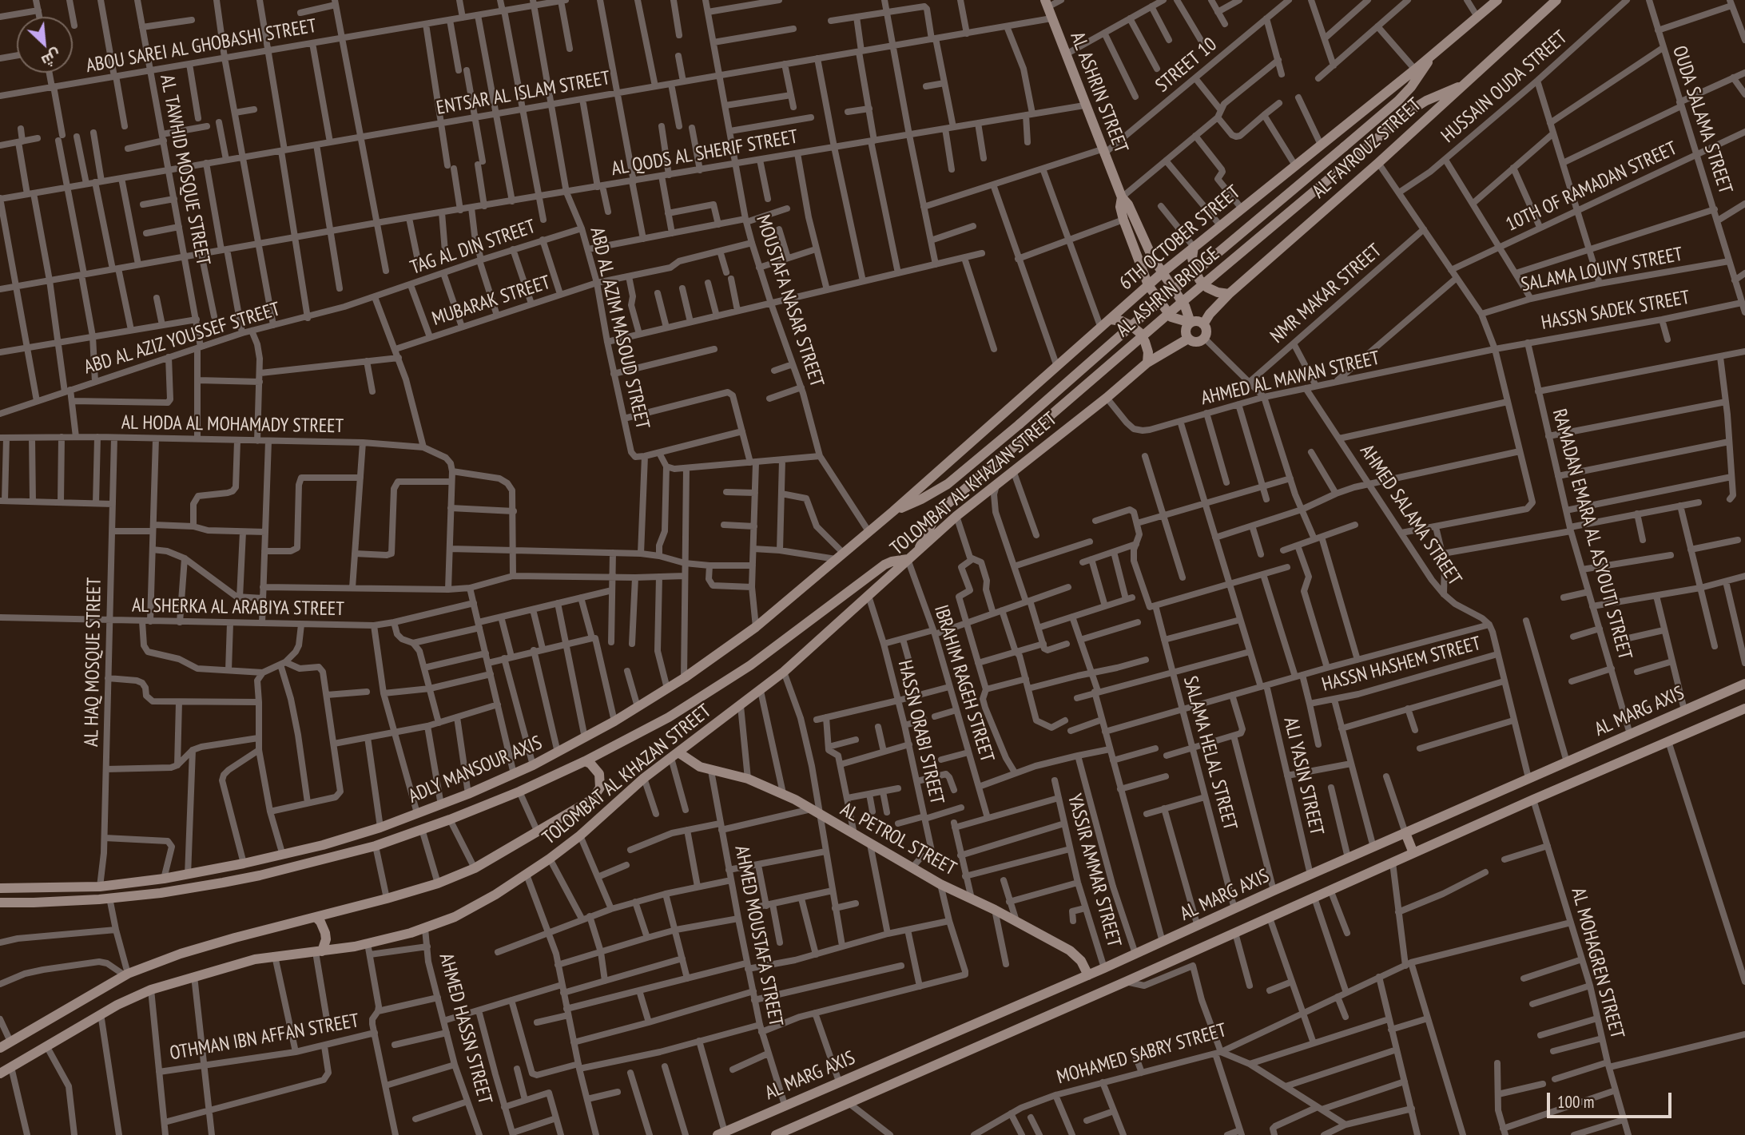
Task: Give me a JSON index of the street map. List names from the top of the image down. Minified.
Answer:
{"streets":{"main road":["AL ASHRIN STREET","AL FAYROUZ STREET","6TH OCTOBER STREET","AL ASHRIN BRIDGE","TOLOMBAT AL KHAZAN STREET","AL MARG AXIS","ADLY MANSOUR AXIS","AL PETROL STREET"],"street":["ABOU SAREI AL GHOBASHI STREET","STREET 10","HUSSAIN OUDA STREET","ENTSAR AL ISLAM STREET","OUDA SALAMA STREET","AL QODS AL SHERIF STREET","AL TAWHID MOSQUE STREET","10TH OF RAMADAN STREET","TAG AL DIN STREET","SALAMA LOUIVY STREET","NMR MAKAR STREET","MUBARAK STREET","MOUSTAFA NASAR STREET","HASSN SADEK STREET","ABD AL AZIM MASOUD STREET","ABD AL AZIZ YOUSSEF STREET","AHMED AL MAWAN STREET","AL HODA AL MOHAMADY STREET","AHMED SALAMA STREET","RAMADAN EMARA AL ASYOUTI STREET","AL SHERKA AL ARABIYA STREET","AL HAQ MOSQUE STREET","HASSN HASHEM STREET","IBRAHIM RAGEH STREET","HASSN ORABI STREET","SALAMA HELAL STREET","ALI YASIN STREET","YASSIR AMMAR STREET","AHMED MOUSTAFA STREET","AL MOHAGREN STREET","AHMED HASSN STREET","OTHMAN IBN AFFAN STREET","MOHAMED SABRY STREET"]},"crossings":[["ABOU SAREI AL GHOBASHI STREET","AL TAWHID MOSQUE STREET"],["ABOU SAREI AL GHOBASHI STREET","ABD AL AZIM MASOUD STREET"],["STREET 10","AL ASHRIN STREET"],["AL ASHRIN STREET","ENTSAR AL ISLAM STREET"],["AL ASHRIN STREET","AL FAYROUZ STREET"],["AL ASHRIN STREET","AL QODS AL SHERIF STREET"],["AL ASHRIN STREET","6TH OCTOBER STREET"],["AL ASHRIN STREET","TOLOMBAT AL KHAZAN STREET"],["ENTSAR AL ISLAM STREET","AL TAWHID MOSQUE STREET"],["ENTSAR AL ISLAM STREET","MOUSTAFA NASAR STREET"],["ENTSAR AL ISLAM STREET","ABD AL AZIM MASOUD STREET"],["OUDA SALAMA STREET","10TH OF RAMADAN STREET"],["OUDA SALAMA STREET","SALAMA LOUIVY STREET"],["OUDA SALAMA STREET","HASSN SADEK STREET"],["AL FAYROUZ STREET","AL ASHRIN BRIDGE"],["AL FAYROUZ STREET","TOLOMBAT AL KHAZAN STREET"],["AL QODS AL SHERIF STREET","AL TAWHID MOSQUE STREET"],["AL QODS AL SHERIF STREET","MOUSTAFA NASAR STREET"],["AL QODS AL SHERIF STREET","ABD AL AZIM MASOUD STREET"],["AL TAWHID MOSQUE STREET","ABD AL AZIZ YOUSSEF STREET"],["AL TAWHID MOSQUE STREET","AL HODA AL MOHAMADY STREET"],["6TH OCTOBER STREET","AL ASHRIN BRIDGE"],["6TH OCTOBER STREET","ADLY MANSOUR AXIS"],["TAG AL DIN STREET","ABD AL AZIM MASOUD STREET"],["TAG AL DIN STREET","ABD AL AZIZ YOUSSEF STREET"],["AL ASHRIN BRIDGE","TOLOMBAT AL KHAZAN STREET"],["AL ASHRIN BRIDGE","ADLY MANSOUR AXIS"],["MUBARAK STREET","MOUSTAFA NASAR STREET"],["MUBARAK STREET","ABD AL AZIM MASOUD STREET"],["MOUSTAFA NASAR STREET","ADLY MANSOUR AXIS"],["HASSN SADEK STREET","AHMED AL MAWAN STREET"],["HASSN SADEK STREET","RAMADAN EMARA AL ASYOUTI STREET"],["AHMED AL MAWAN STREET","TOLOMBAT AL KHAZAN STREET"],["AHMED AL MAWAN STREET","AHMED SALAMA STREET"],["AL HODA AL MOHAMADY STREET","AL HAQ MOSQUE STREET"],["TOLOMBAT AL KHAZAN STREET","IBRAHIM RAGEH STREET"],["TOLOMBAT AL KHAZAN STREET","HASSN ORABI STREET"],["TOLOMBAT AL KHAZAN STREET","ADLY MANSOUR AXIS"],["TOLOMBAT AL KHAZAN STREET","AL PETROL STREET"],["TOLOMBAT AL KHAZAN STREET","AHMED HASSN STREET"],["RAMADAN EMARA AL ASYOUTI STREET","AL MARG AXIS"],["AL SHERKA AL ARABIYA STREET","AL HAQ MOSQUE STREET"],["AL HAQ MOSQUE STREET","ADLY MANSOUR AXIS"],["IBRAHIM RAGEH STREET","ADLY MANSOUR AXIS"],["AL MARG AXIS","SALAMA HELAL STREET"],["AL MARG AXIS","ALI YASIN STREET"],["AL MARG AXIS","AL PETROL STREET"],["AL MARG AXIS","YASSIR AMMAR STREET"],["AL MARG AXIS","AHMED MOUSTAFA STREET"],["AL MARG AXIS","AL MOHAGREN STREET"],["HASSN ORABI STREET","AL PETROL STREET"],["AL PETROL STREET","AHMED MOUSTAFA STREET"],["AL MOHAGREN STREET","MOHAMED SABRY STREET"]],"scale_bar":"100 m","north":"bottom right"}
